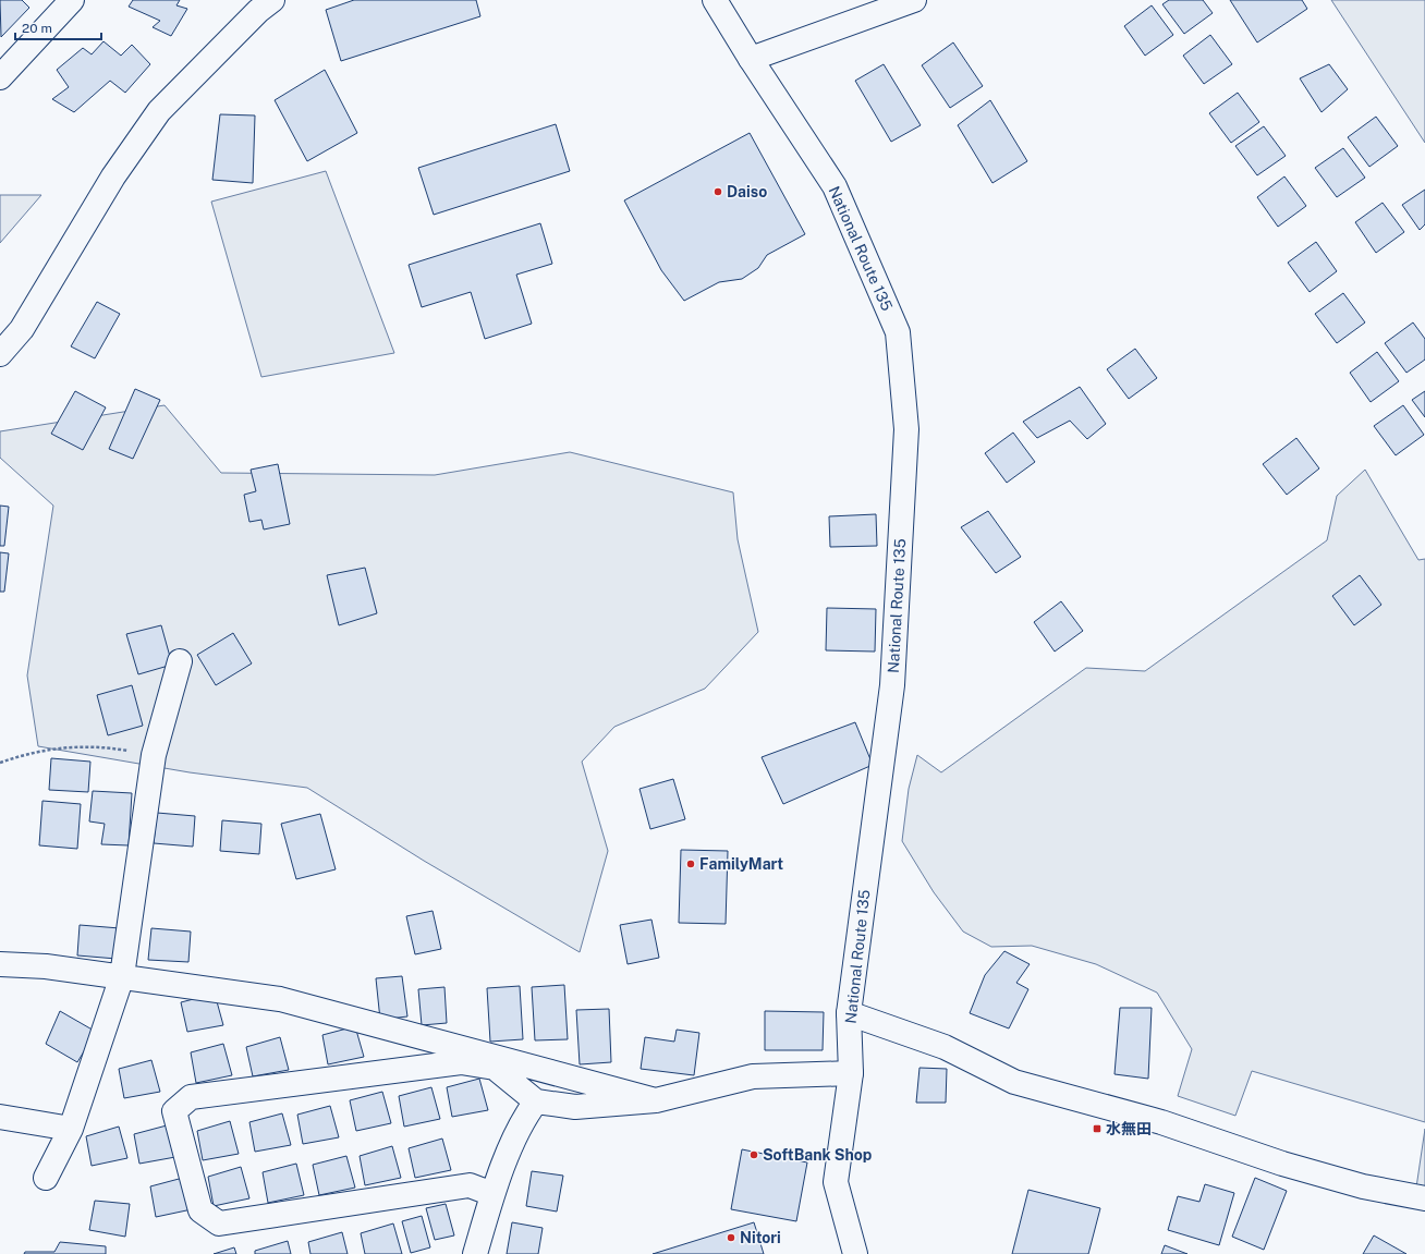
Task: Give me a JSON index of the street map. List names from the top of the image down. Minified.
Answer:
{"streets":{"main road":["National Route 135"]},"places":{"other":["Daiso","FamilyMart","SoftBank Shop","Nitori"],"transit":["水無田"]},"scale_bar":"20 m"}
